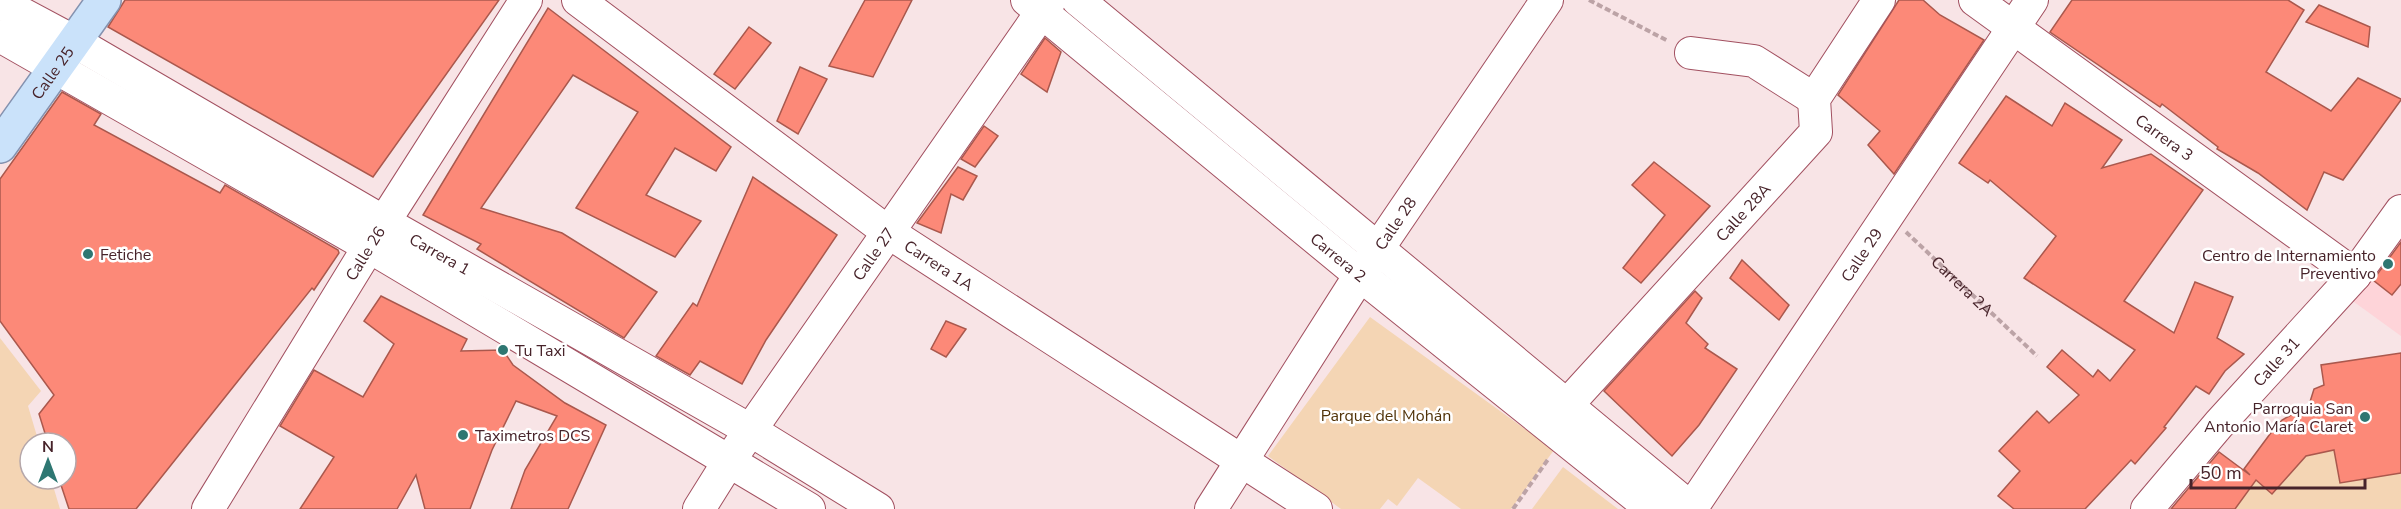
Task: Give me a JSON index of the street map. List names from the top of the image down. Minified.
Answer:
{"streets":{"main road":["Calle 25"],"street":["Carrera 3","Calle 28A","Calle 28","Calle 26","Carrera 1","Calle 27","Calle 29","Carrera 2","Carrera 1A","Calle 31"],"path":["Carrera 2A"]},"crossings":[["Calle 25","Carrera 1"],["Carrera 3","Calle 29"],["Carrera 3","Calle 31"],["Calle 28A","Carrera 2"],["Calle 28","Carrera 2"],["Calle 28","Carrera 1A"],["Calle 26","Carrera 1"],["Carrera 1","Calle 27"],["Calle 27","Carrera 2"],["Calle 27","Carrera 1A"],["Calle 29","Carrera 2"],["Calle 29","Carrera 2A"]],"parks":["Parque del Mohán"],"places":["Fetiche","Centro de Internamiento Preventivo","Tu Taxi","Parroquia San Antonio María Claret","Taximetros DCS"],"scale_bar":"50 m","north":"top"}
